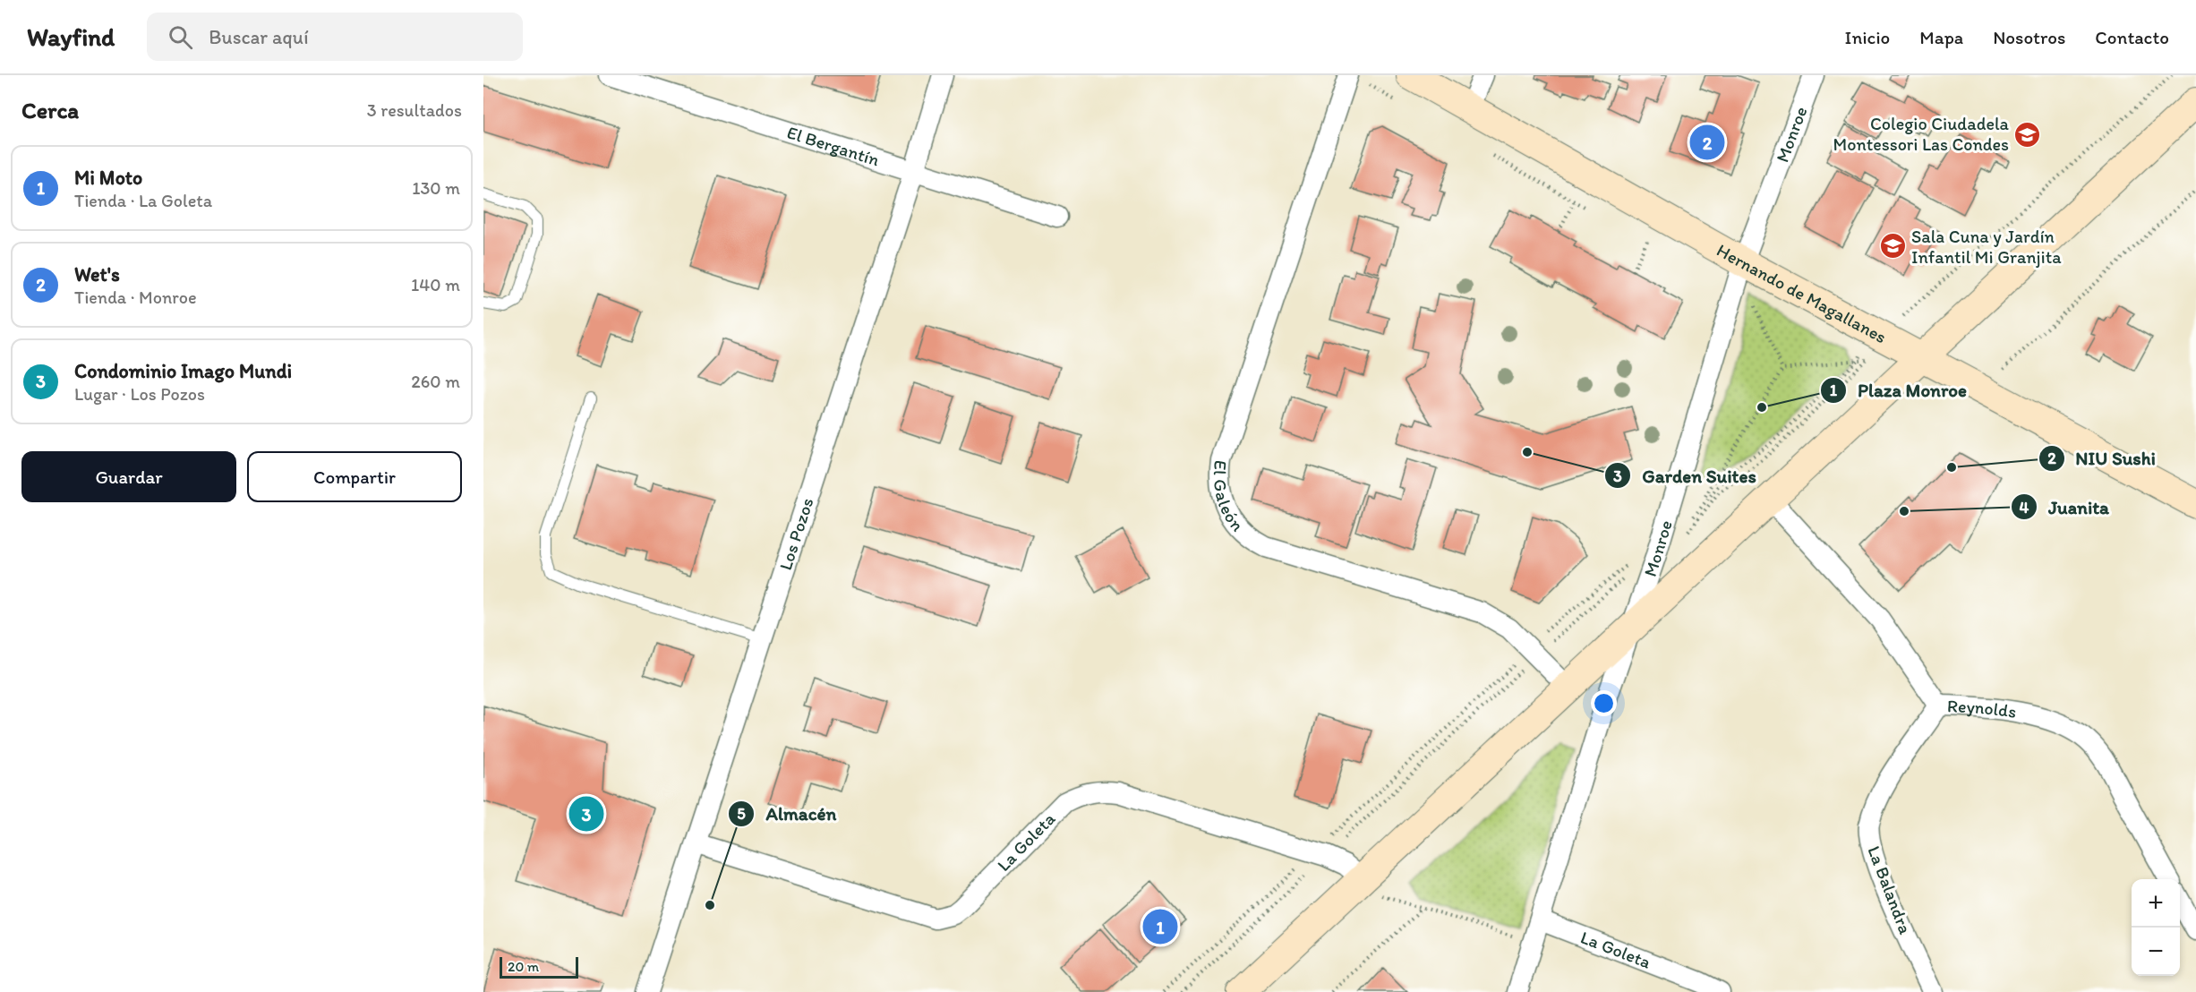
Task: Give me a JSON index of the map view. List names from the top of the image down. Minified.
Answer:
{"streets":{"main road":["Hernando de Magallanes"],"street":["Monroe","El Bergantín","El Galeón","Los Pozos","Reynolds","La Goleta","La Balandra"]},"crossings":[["Monroe","Hernando de Magallanes"],["Monroe","La Goleta"],["El Bergantín","Los Pozos"],["Los Pozos","La Goleta"],["Reynolds","La Balandra"]],"places":{"school or university":["Colegio Ciudadela Montessori Las Condes","Sala Cuna y Jardín Infantil Mi Granjita"],"other":["Plaza Monroe","Garden Suites","NIU Sushi","Juanita","Almacén"]},"scale_bar":"20 m","page":{"header":"Wayfind","search":"Buscar aquí","nav":["Inicio","Mapa","Nosotros","Contacto"],"heading":["Cerca","3 resultados"],"pins":["2","3","1"],"list":[{"mark":"1","name":"Mi Moto","note":"Tienda · La Goleta","value":"130 m"},{"mark":"2","name":"Wet's","note":"Tienda · Monroe","value":"140 m"},{"mark":"3","name":"Condominio Imago Mundi","note":"Lugar · Los Pozos","value":"260 m"}],"buttons":["Guardar","Compartir"],"map_buttons":["+","−"],"scale":"20 m"}}
